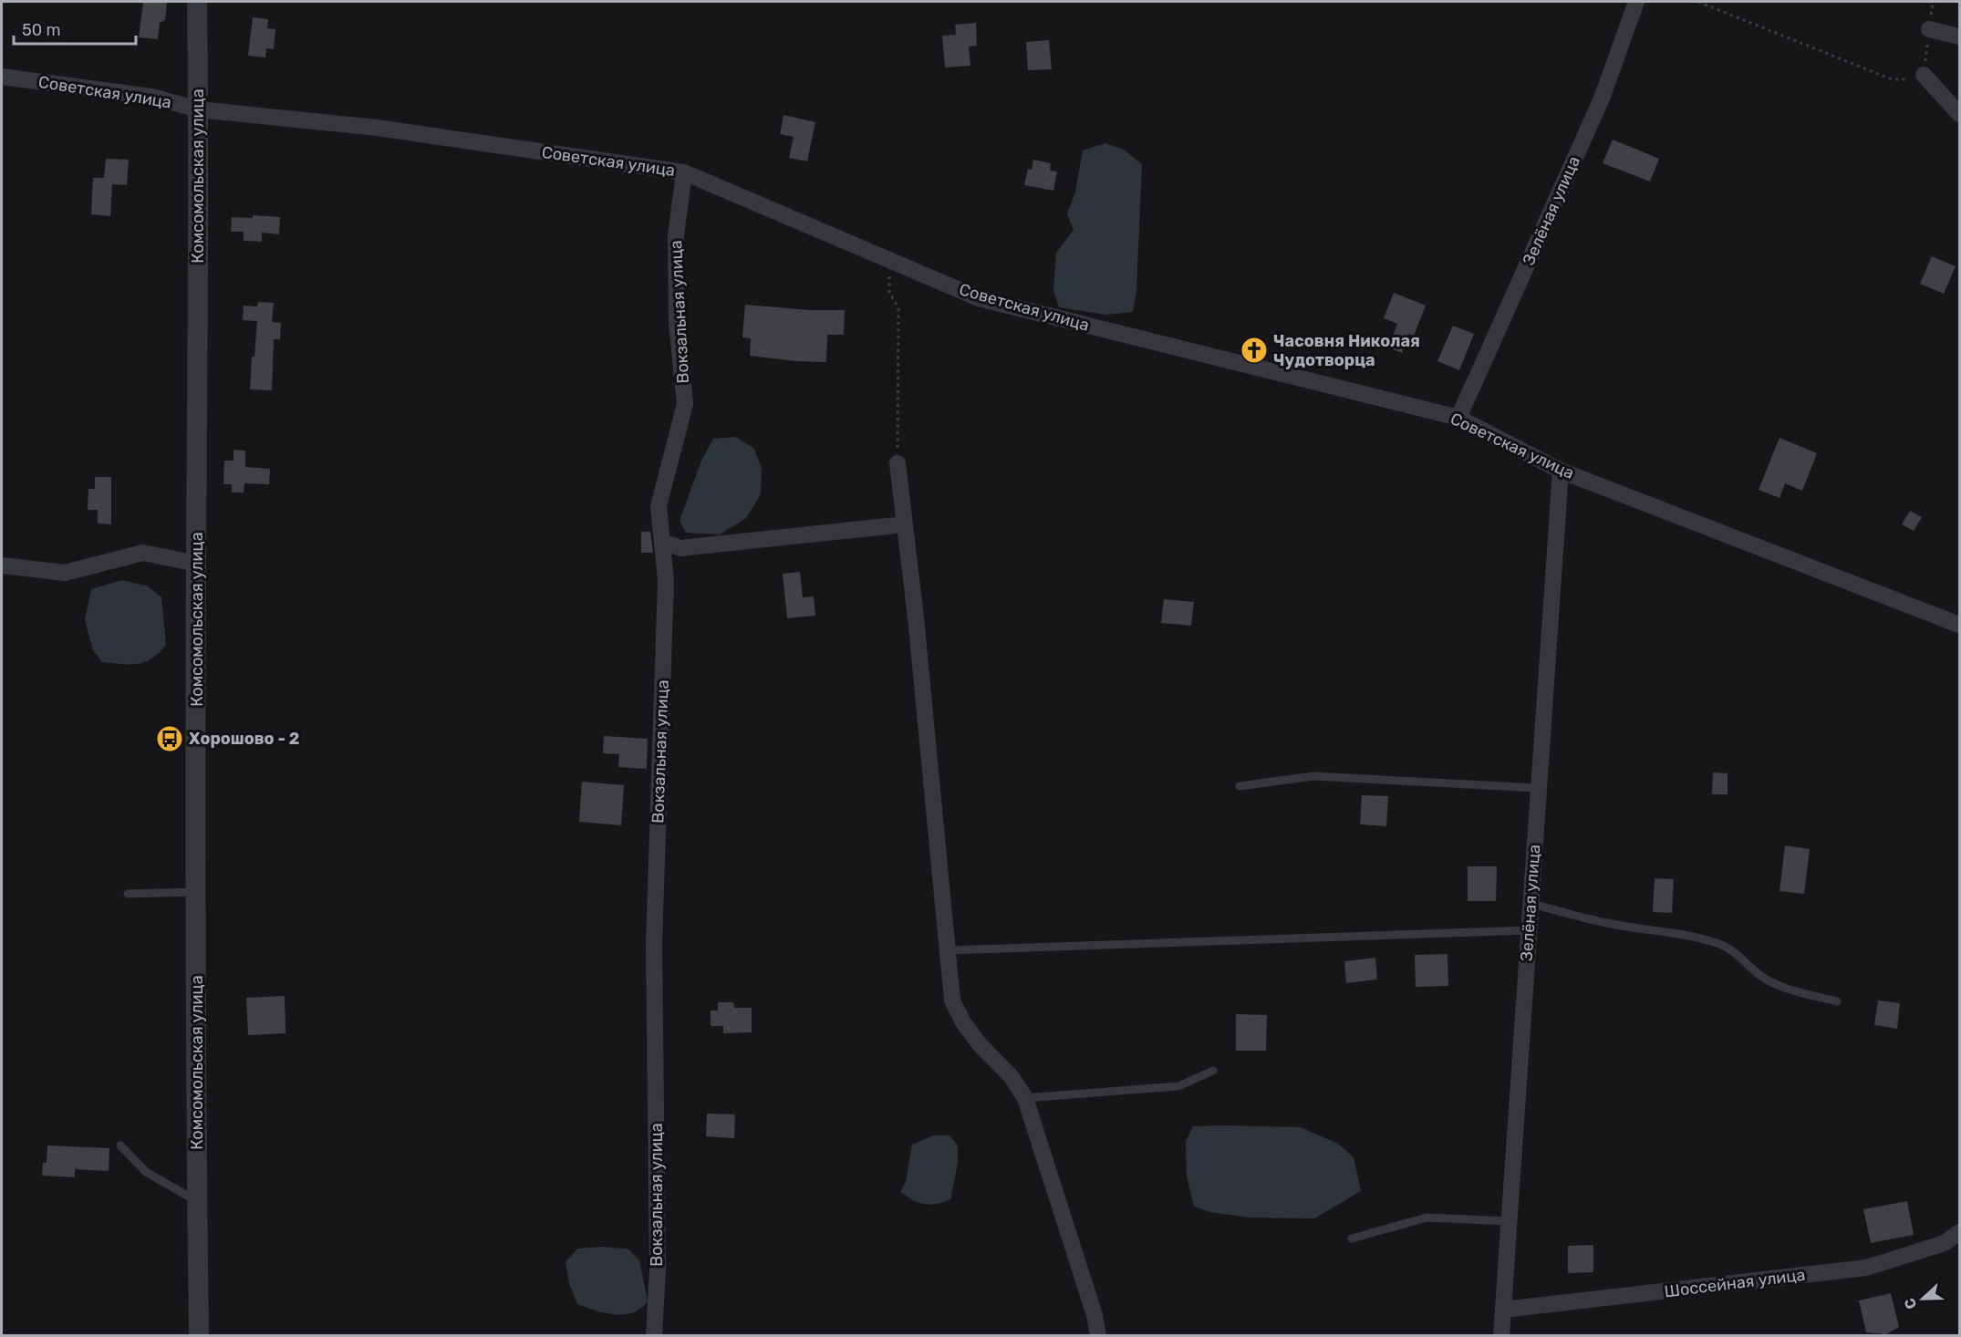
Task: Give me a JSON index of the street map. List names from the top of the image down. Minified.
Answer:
{"streets":{"street":["Советская улица","Комсомольская улица","Зелёная улица","Вокзальная улица","Шоссейная улица"]},"crossings":[["Советская улица","Комсомольская улица"],["Советская улица","Зелёная улица"],["Советская улица","Вокзальная улица"],["Зелёная улица","Шоссейная улица"]],"places":{"church":["Часовня Николая Чудотворца"],"bus stop":["Хорошово - 2"]},"scale_bar":"50 m","north":"left"}
